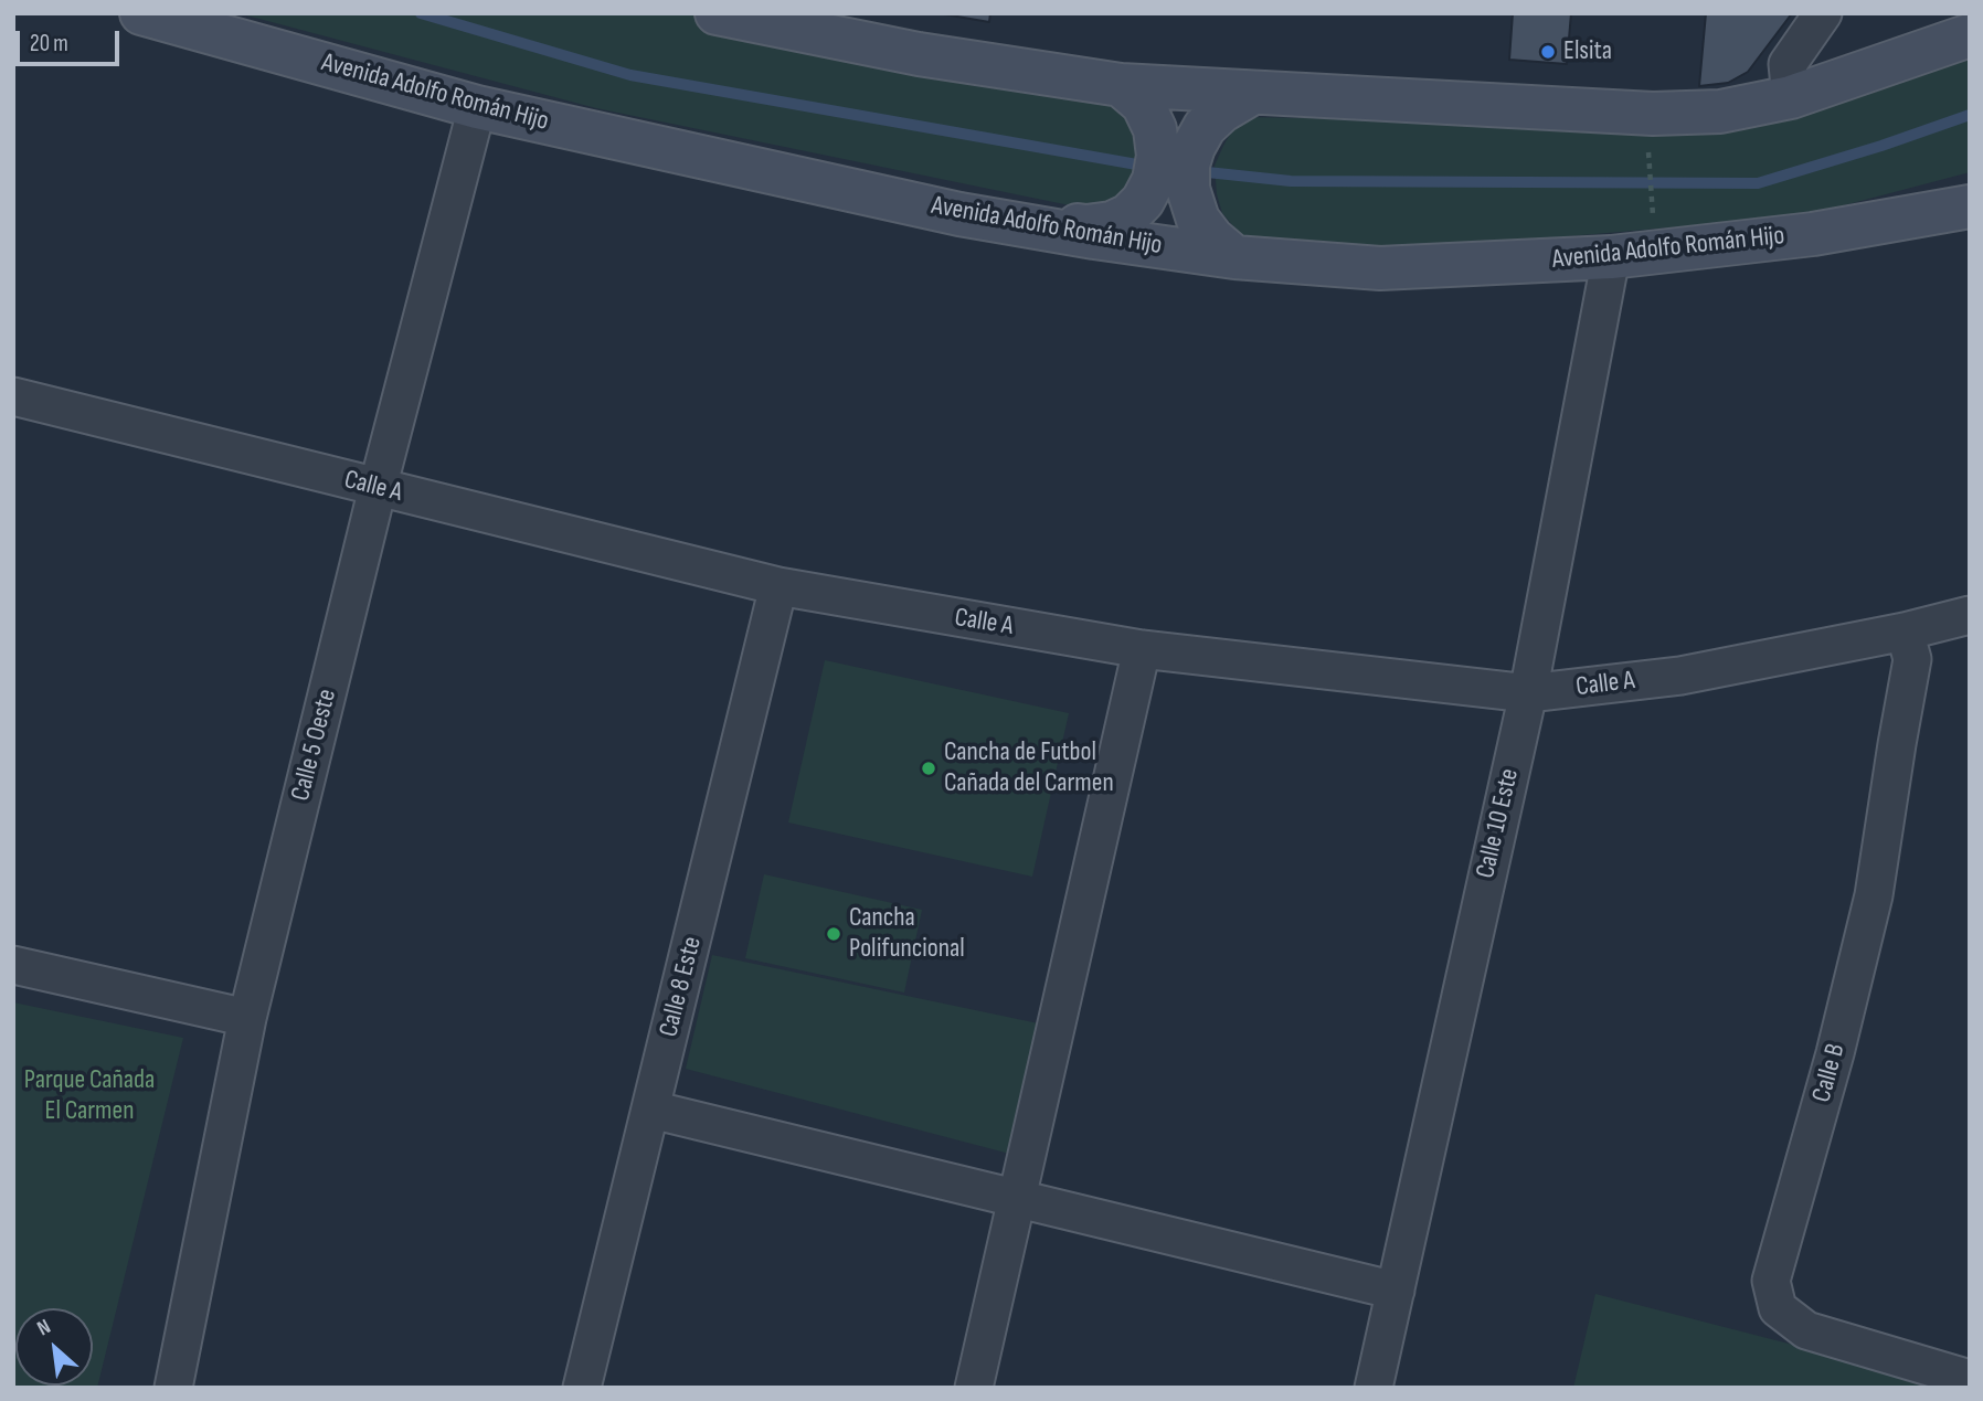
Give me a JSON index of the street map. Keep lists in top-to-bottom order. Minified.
{"streets":{"main road":["Avenida Adolfo Román Hijo"],"street":["Calle A","Calle 5 Oeste","Calle 10 Este","Calle 8 Este","Calle B"]},"crossings":[["Avenida Adolfo Román Hijo","Calle 5 Oeste"],["Avenida Adolfo Román Hijo","Calle 10 Este"],["Calle A","Calle 5 Oeste"],["Calle A","Calle 10 Este"],["Calle A","Calle 8 Este"],["Calle A","Calle B"]],"parks":["Parque Cañada El Carmen"],"places":["Elsita","Cancha de Futbol Cañada del Carmen","Cancha Polifuncional"],"scale_bar":"20 m","north":"top left"}
